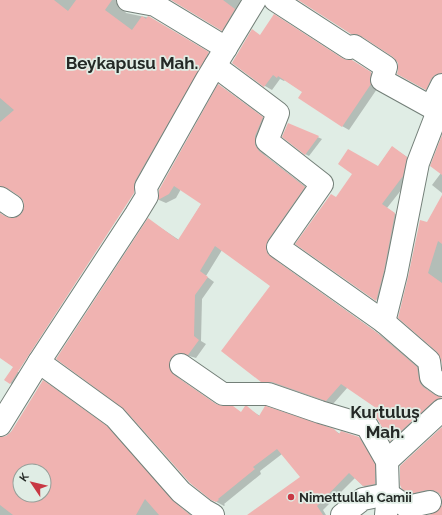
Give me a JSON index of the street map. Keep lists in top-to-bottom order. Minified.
{"districts":["Beykapusu Mah.","Kurtuluş Mah."],"places":["Nimettullah Camii"],"north":"top left"}
